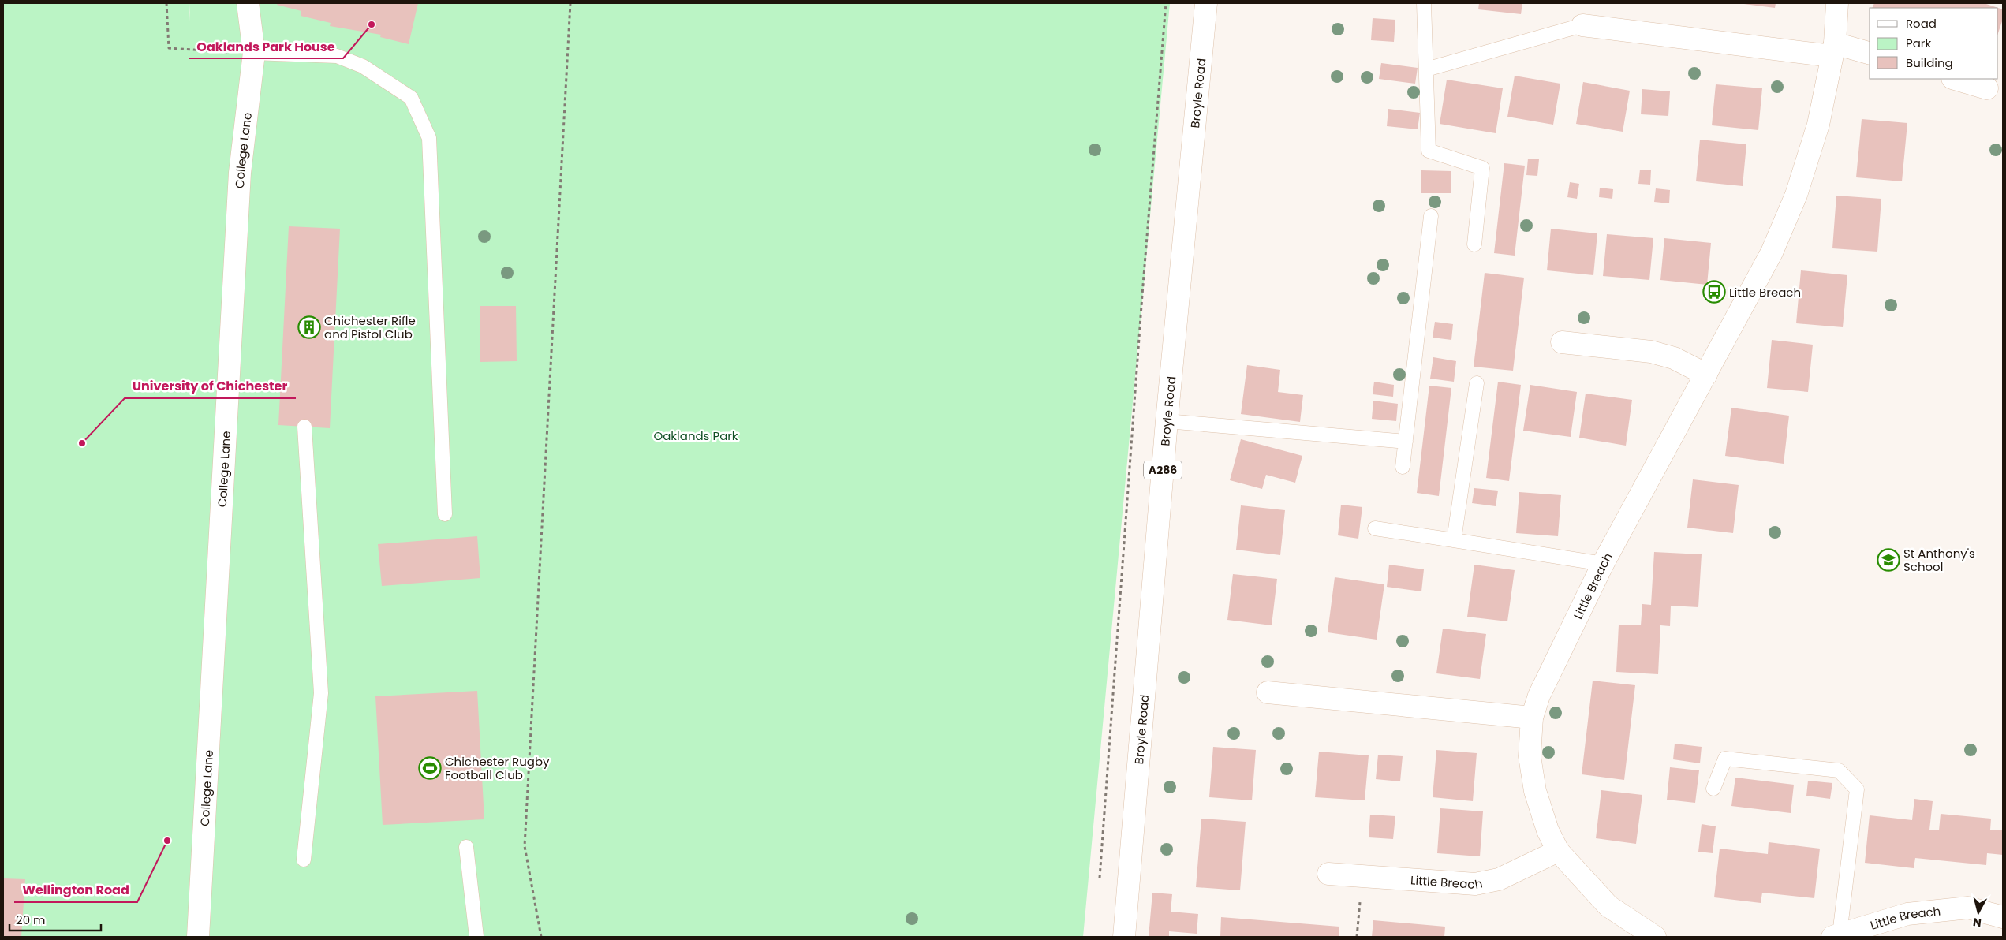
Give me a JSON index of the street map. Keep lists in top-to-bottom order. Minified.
{"streets":{"street":["Broyle Road","College Lane","A286","Little Breach"]},"parks":["Oaklands Park"],"places":{"other":["Oaklands Park House","University of Chichester","Wellington Road"],"bus stop":["Little Breach"],"building":["Chichester Rifle and Pistol Club"],"school or university":["St Anthony's School"],"sports":["Chichester Rugby Football Club"]},"legend":["Road","Park","Building"],"scale_bar":"20 m","north":"bottom"}
